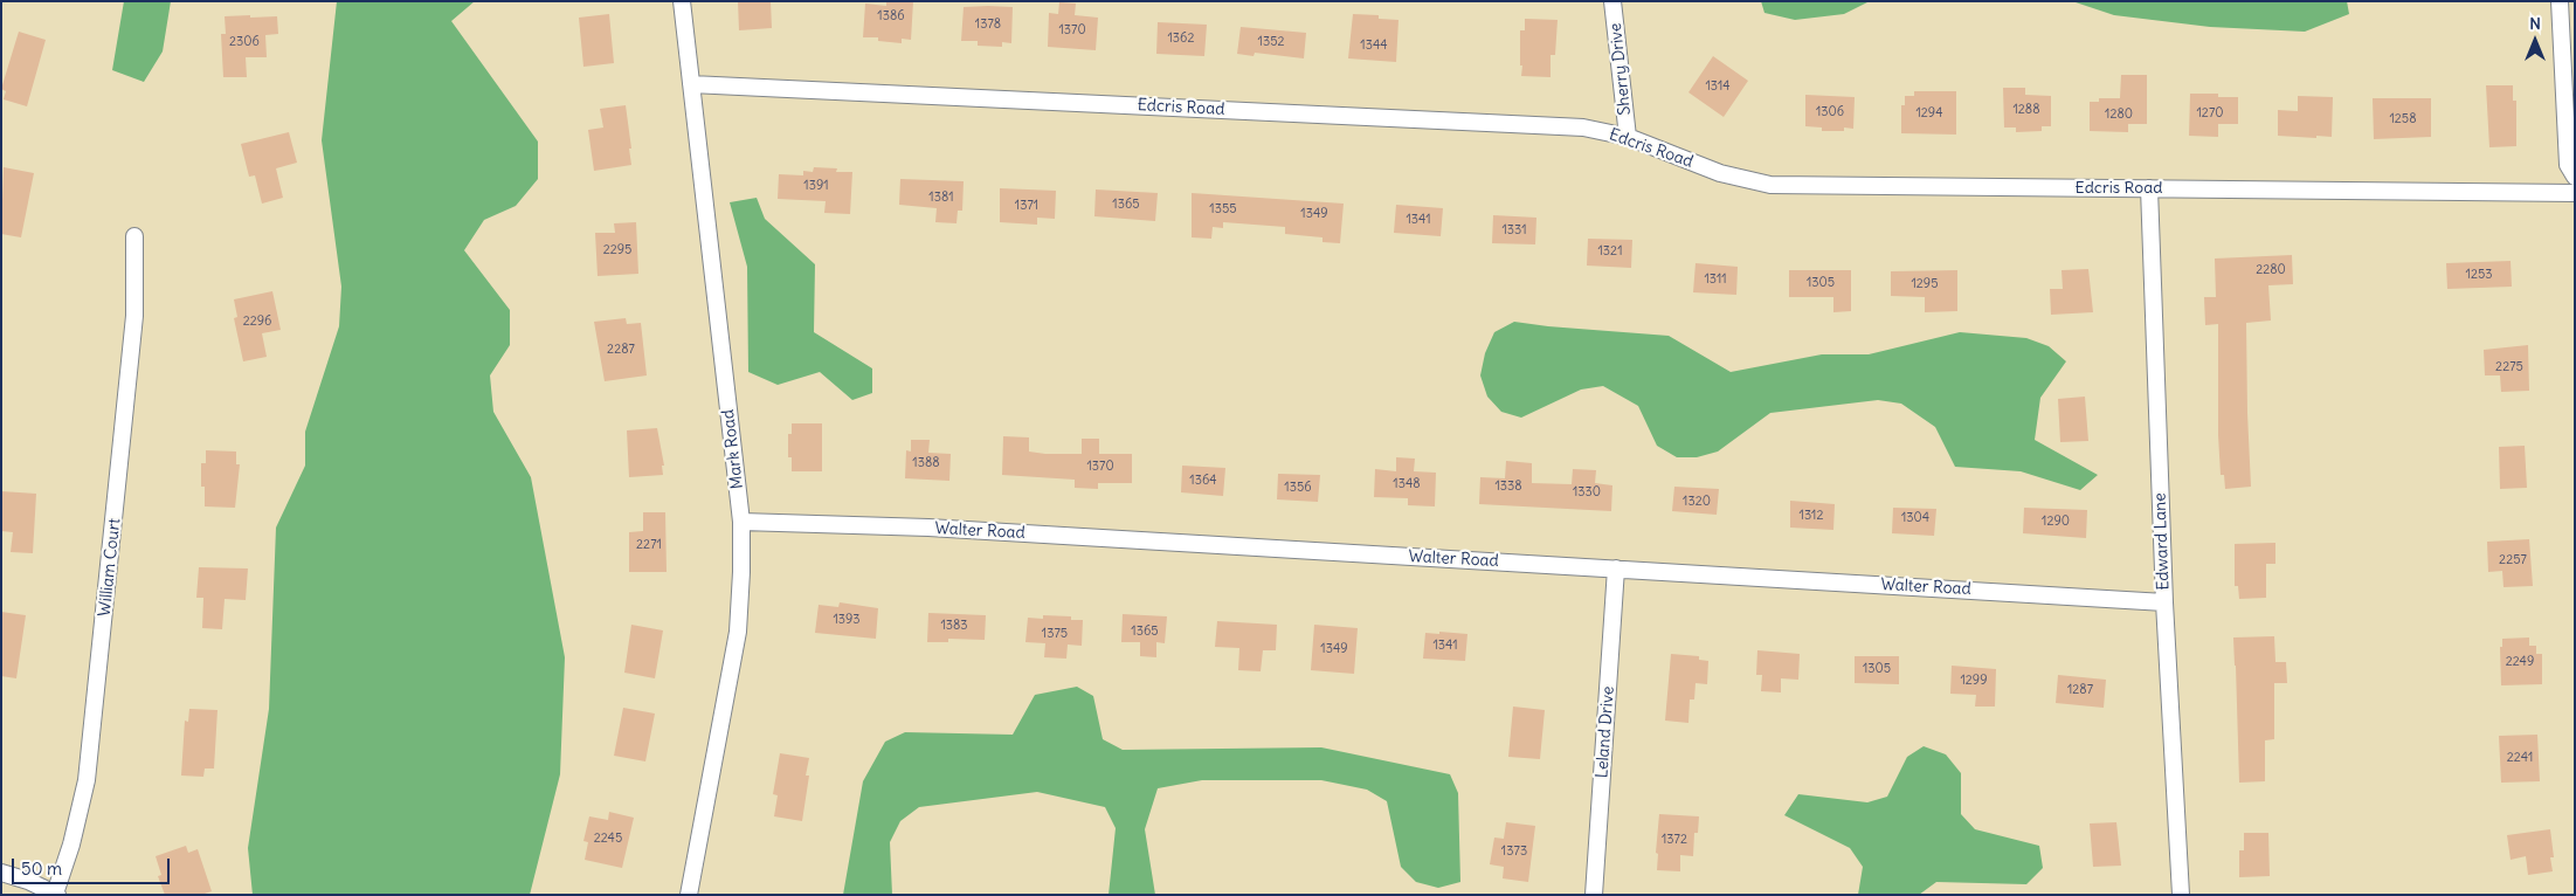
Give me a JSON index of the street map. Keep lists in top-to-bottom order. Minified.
{"streets":{"street":["Sherry Drive","Edcris Road","Mark Road","Walter Road","Edward Lane","William Court","Leland Drive"]},"crossings":[["Sherry Drive","Edcris Road"],["Edcris Road","Mark Road"],["Edcris Road","Edward Lane"],["Mark Road","Walter Road"],["Walter Road","Edward Lane"],["Walter Road","Leland Drive"]],"house_numbers":["1386","1378","1370","1362","2306","1352","1344","1314","1288","1306","1294","1270","1280","1258","1391","1381","1365","1371","1355","1349","1341","1331","2295","1321","2280","1253","1311","1305","1295","2296","2287","2275","1388","1370","1364","1348","1338","1356","1330","1320","1312","1304","1290","2271","2257","1393","1383","1365","1375","1341","1349","2249","1305","1299","1287","2241","2245","1372","1373"],"scale_bar":"50 m","north":"top"}
